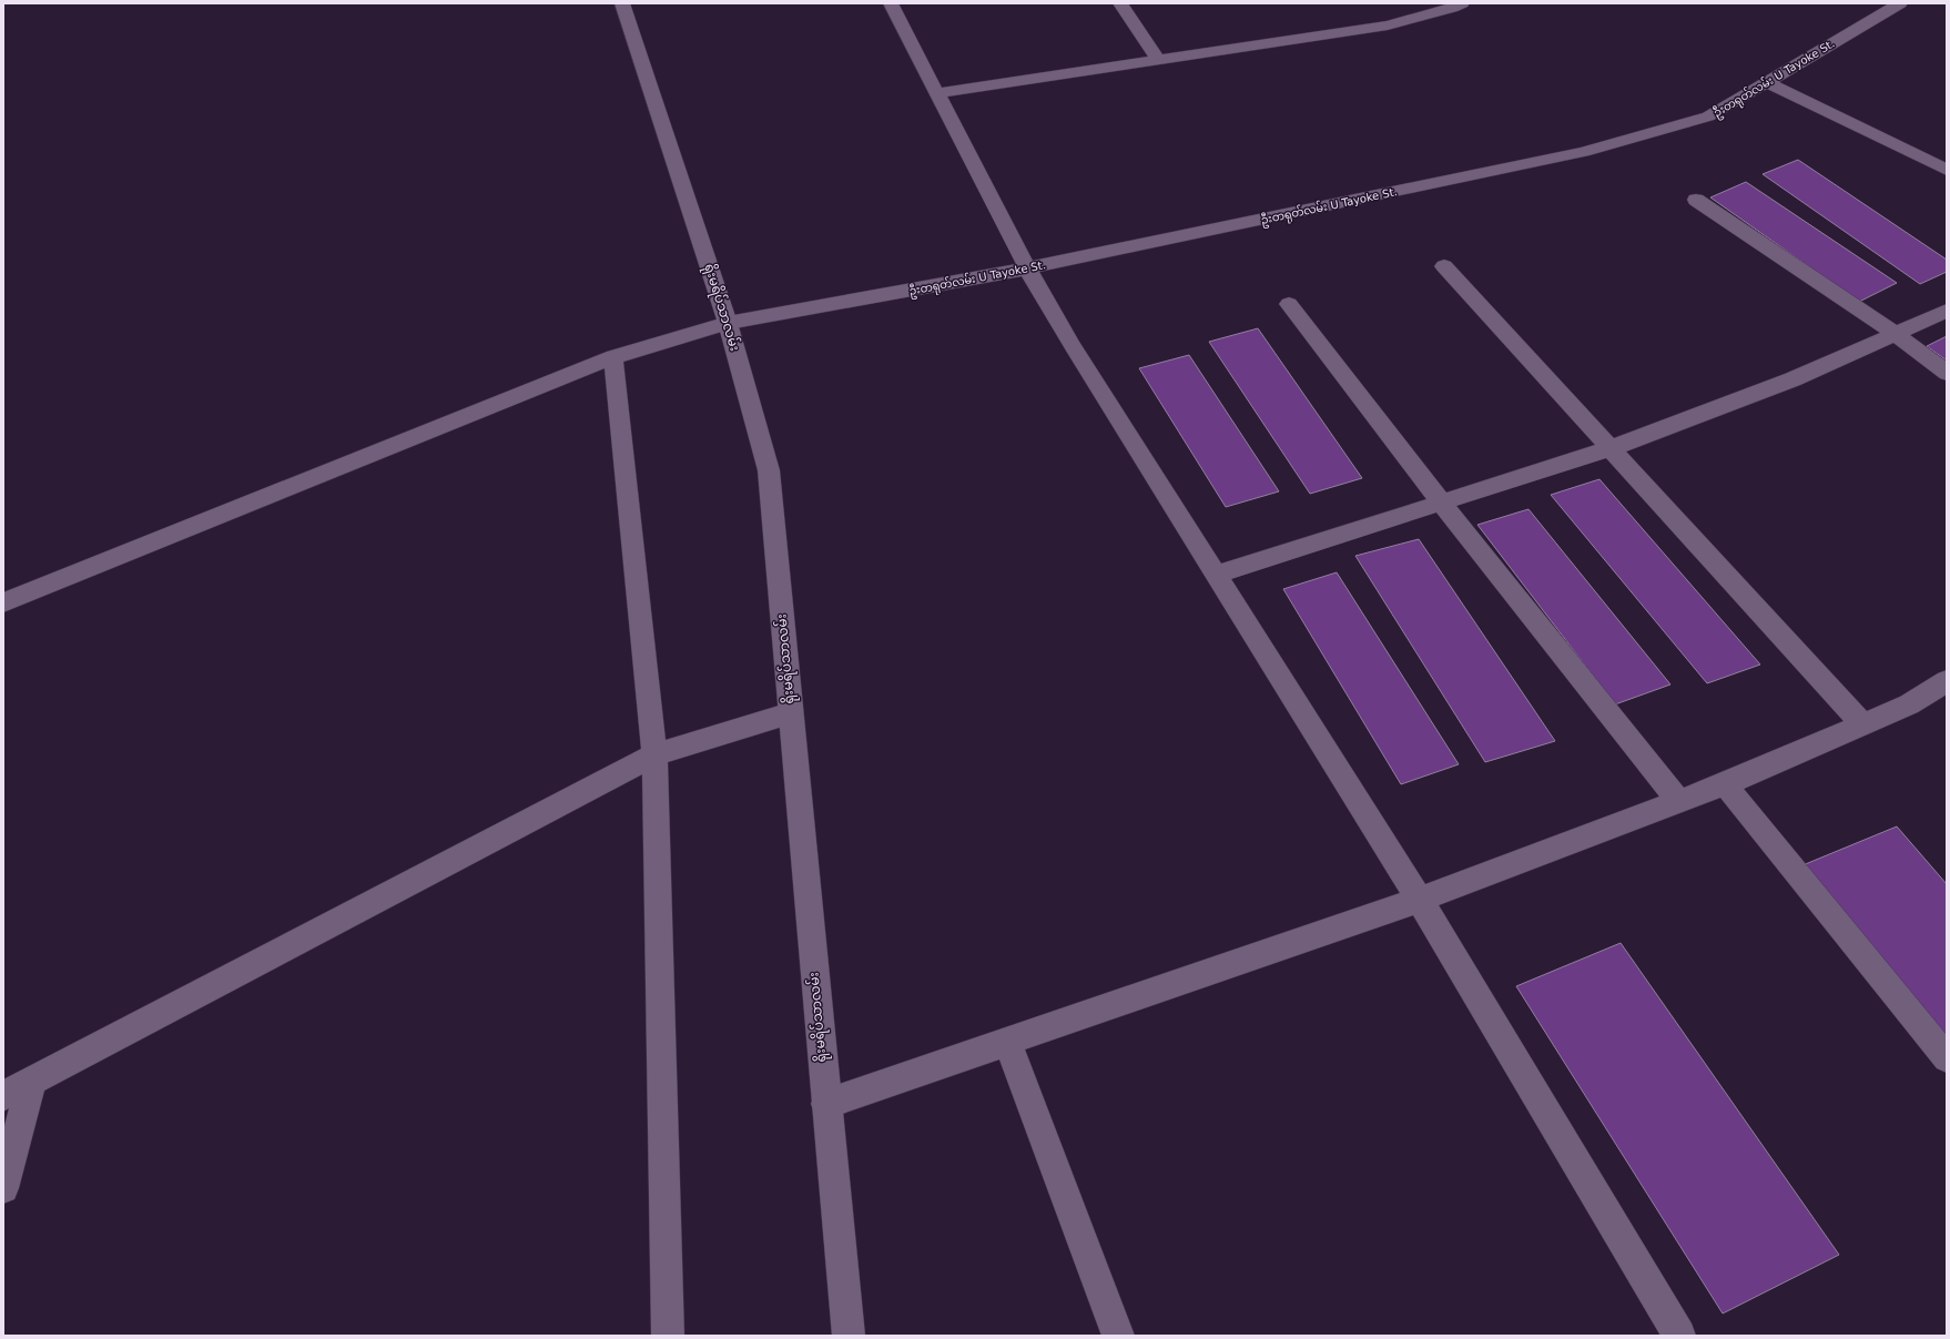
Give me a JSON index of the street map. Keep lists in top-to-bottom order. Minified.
{"streets":{"street":["ဦးတရုတ်လမ်း U Tayoke St.","ရိုးမရိပ်သာလမ်း"]},"crossings":[["ဦးတရုတ်လမ်း U Tayoke St.","ရိုးမရိပ်သာလမ်း"]]}
